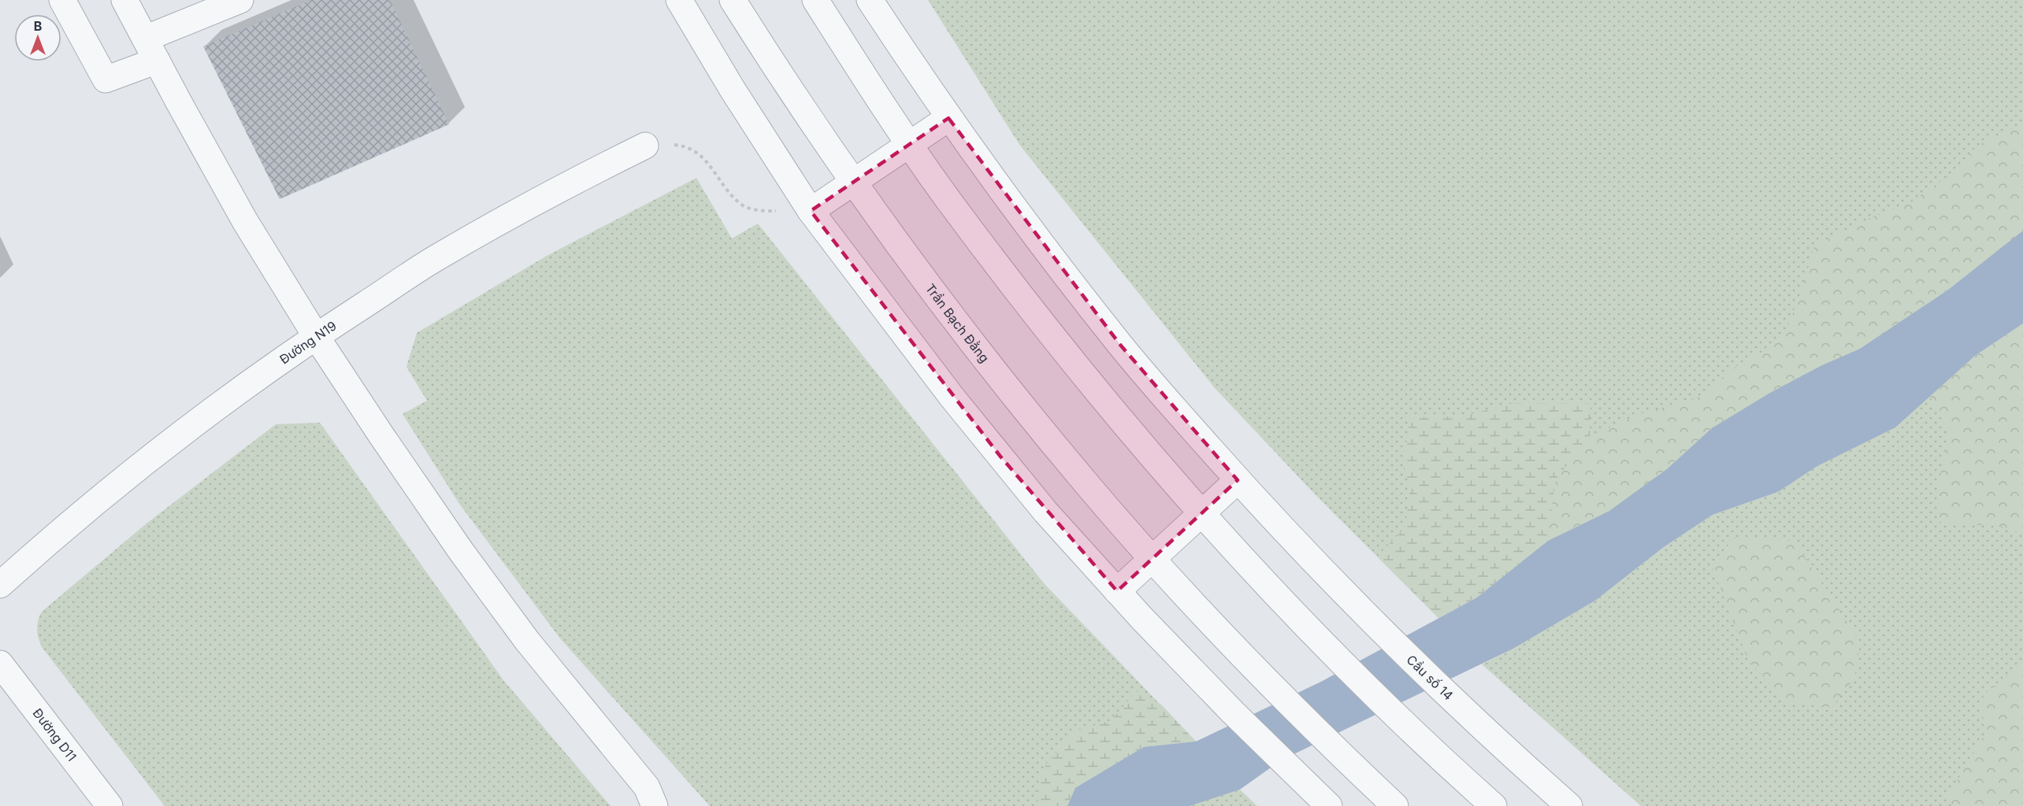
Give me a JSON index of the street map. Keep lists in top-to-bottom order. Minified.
{"streets":{"street":["Trần Bạch Đằng","Đường N19","Cầu số 14","Đường D11"]},"north":"top"}
